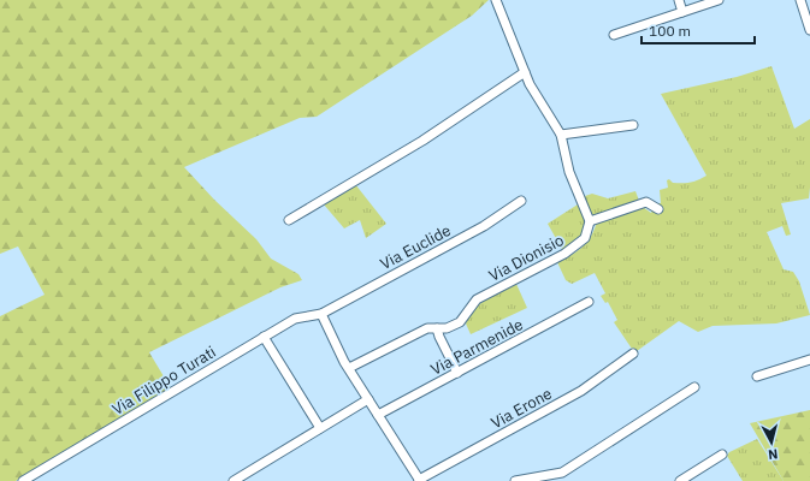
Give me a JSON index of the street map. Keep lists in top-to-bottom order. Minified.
{"streets":{"street":["Via Euclide","Via Dionisio","Via Parmenide","Via Filippo Turati","Via Erone"]},"crossings":[["Via Euclide","Via Filippo Turati"]],"scale_bar":"100 m","north":"bottom"}
